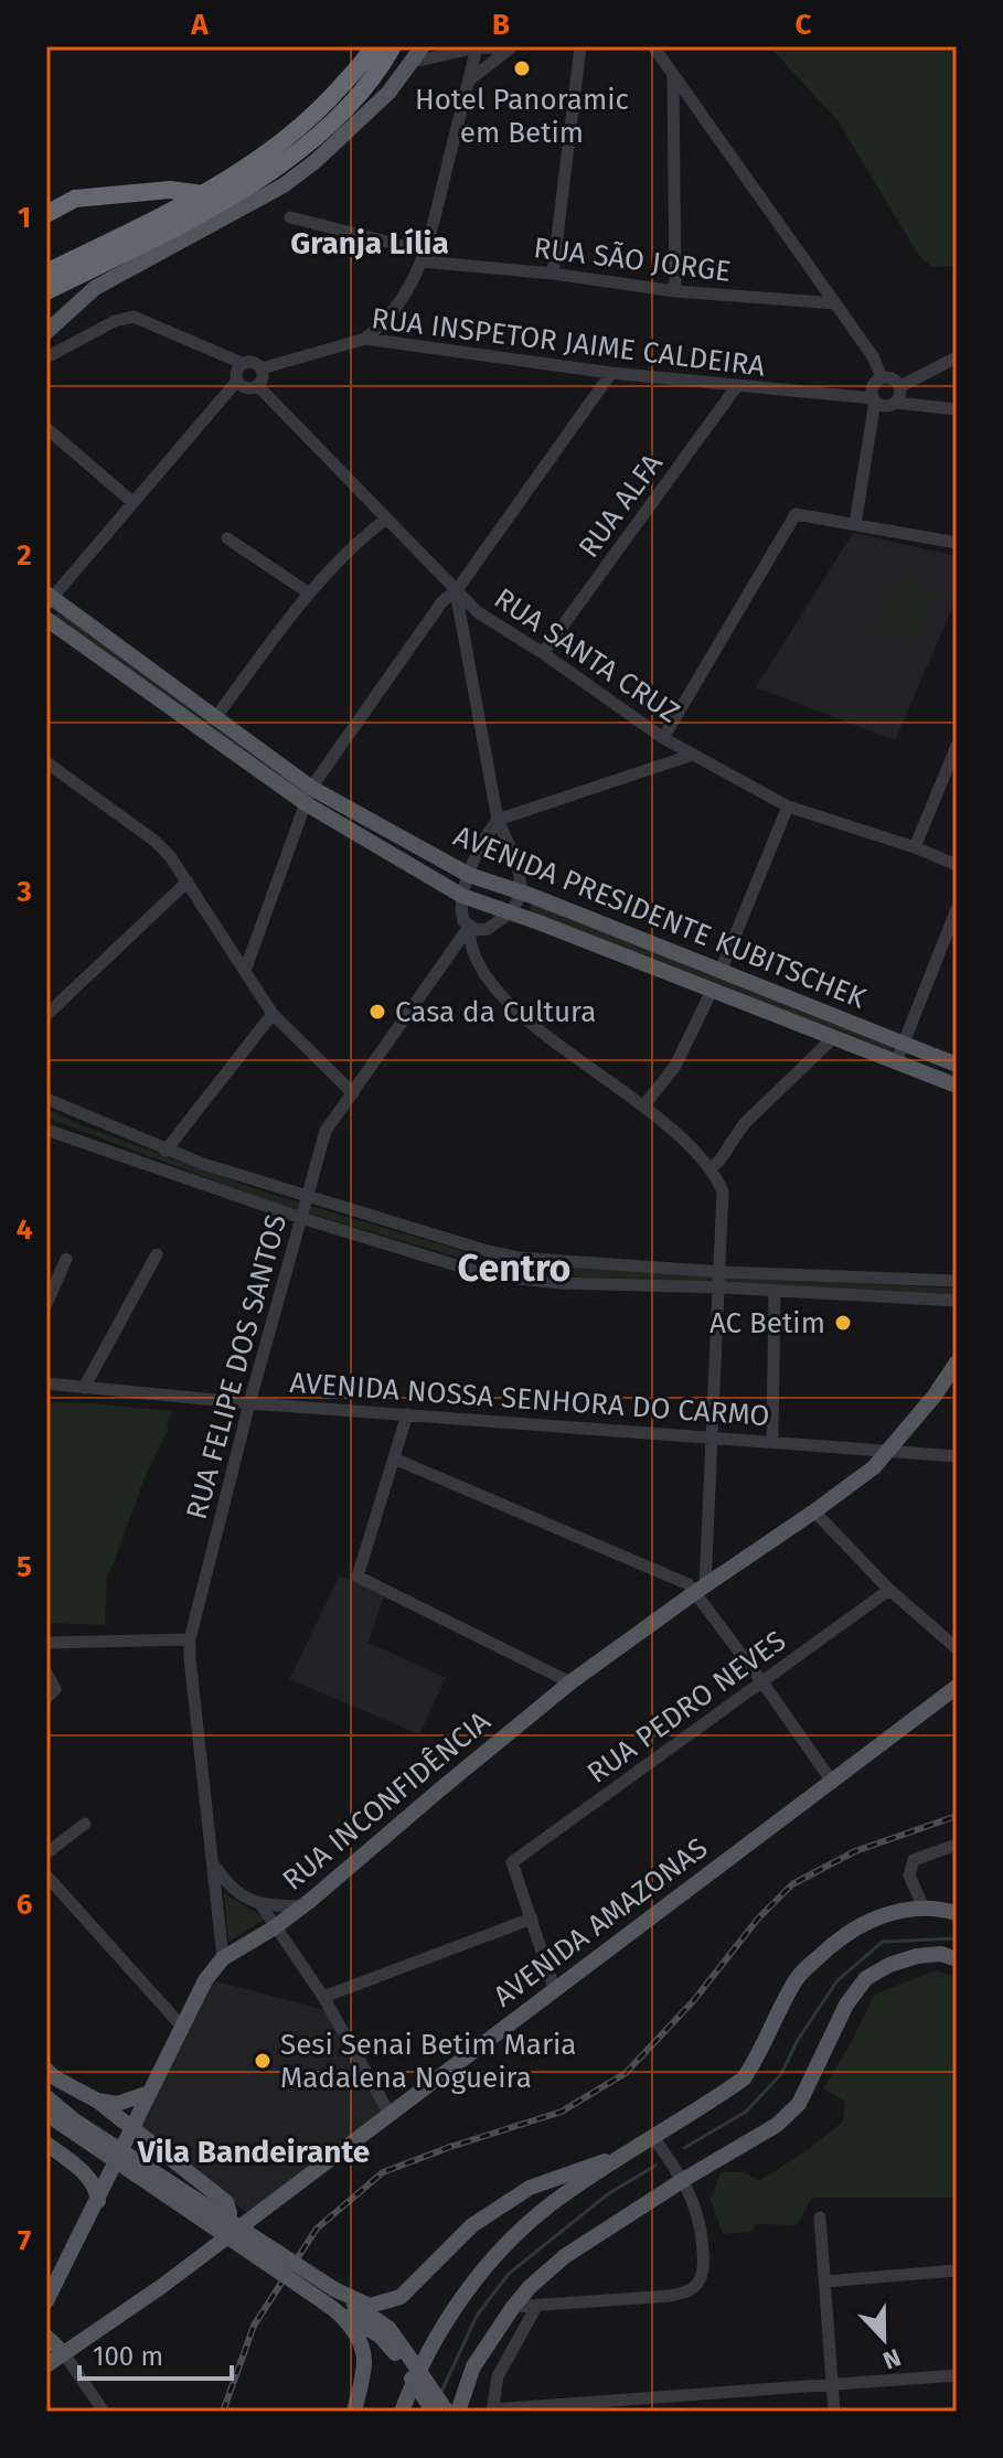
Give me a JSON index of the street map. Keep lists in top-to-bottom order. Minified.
{"streets":{"main road":["AVENIDA PRESIDENTE KUBITSCHEK","RUA INCONFIDÊNCIA","AVENIDA AMAZONAS"],"street":["RUA SÃO JORGE","RUA INSPETOR JAIME CALDEIRA","RUA ALFA","RUA SANTA CRUZ","RUA FELIPE DOS SANTOS","AVENIDA NOSSA SENHORA DO CARMO","RUA PEDRO NEVES"]},"crossings":[["RUA INSPETOR JAIME CALDEIRA","RUA ALFA"],["RUA INSPETOR JAIME CALDEIRA","RUA SANTA CRUZ"],["RUA ALFA","RUA SANTA CRUZ"],["RUA FELIPE DOS SANTOS","AVENIDA NOSSA SENHORA DO CARMO"],["RUA FELIPE DOS SANTOS","RUA INCONFIDÊNCIA"],["AVENIDA NOSSA SENHORA DO CARMO","RUA INCONFIDÊNCIA"]],"districts":["Granja Lília","Centro","Vila Bandeirante"],"places":["Hotel Panoramic em Betim","Casa da Cultura","AC Betim","Sesi Senai Betim Maria Madalena Nogueira"],"scale_bar":"100 m","north":"bottom","grid":{"columns":["A","B","C"],"rows":["1","2","3","4","5","6","7"]}}
